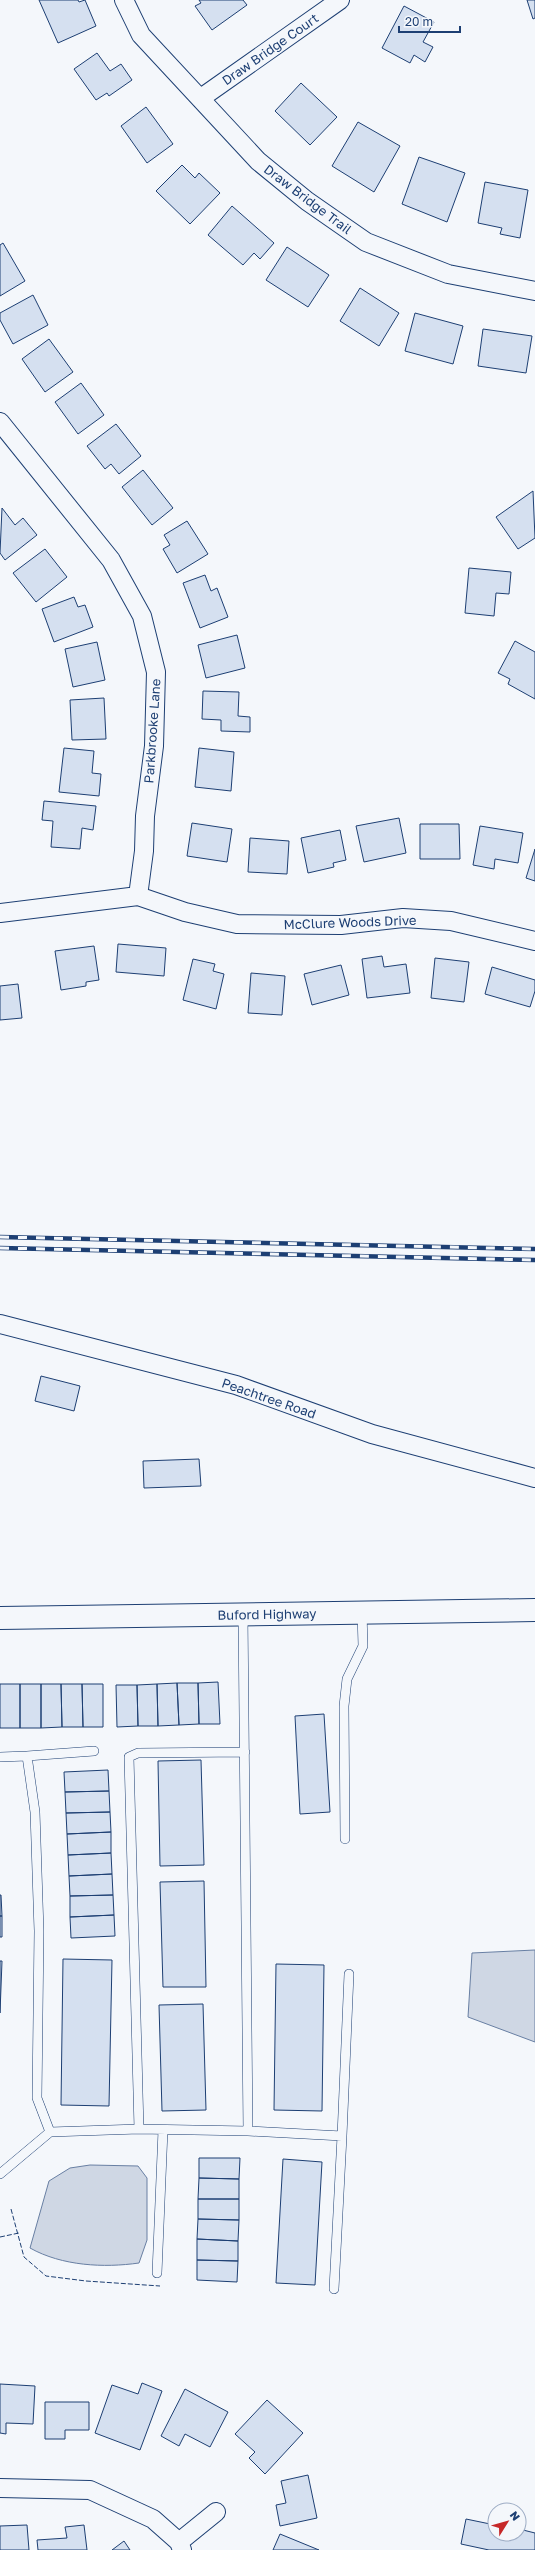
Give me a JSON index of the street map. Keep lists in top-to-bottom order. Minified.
{"streets":{"main road":["Buford Highway"],"street":["Draw Bridge Court","Draw Bridge Trail","Parkbrooke Lane","McClure Woods Drive","Peachtree Road"]},"crossings":[["Draw Bridge Court","Draw Bridge Trail"],["Parkbrooke Lane","McClure Woods Drive"]],"scale_bar":"20 m","north":"top right"}
